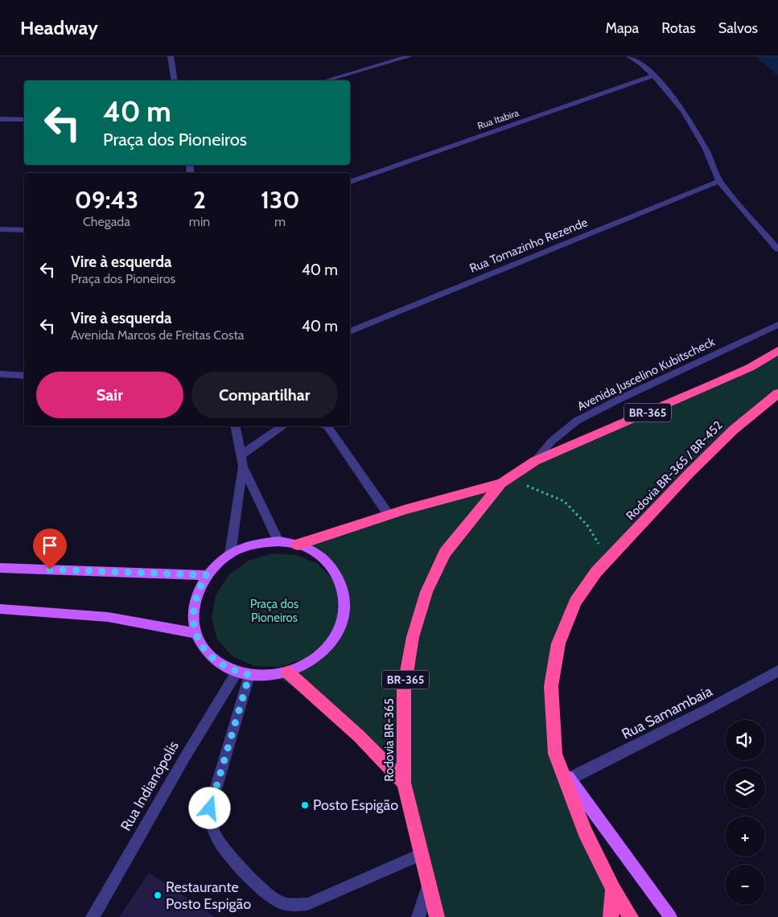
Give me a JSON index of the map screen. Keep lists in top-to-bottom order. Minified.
{"streets":{"highway":["BR-365","Rodovia BR-365 / BR-452","Rodovia BR-365"],"street":["Rua Itabira","Rua Tomazinho Rezende","Avenida Juscelino Kubitscheck","Rua Samambaia","Rua Indianópolis"]},"crossings":[["Avenida Juscelino Kubitscheck","BR-365"],["Avenida Juscelino Kubitscheck","Rodovia BR-365"],["BR-365","Rodovia BR-365"]],"parks":["Praça dos Pioneiros"],"places":["Posto Espigão","Restaurante Posto Espigão"],"page":{"header":"Headway","nav":["Mapa","Rotas","Salvos"],"turn":["40 m","Praça dos Pioneiros"],"eta":["09:43","Chegada","2","min","130","m"],"list":[{"name":"Vire à esquerda","note":"Praça dos Pioneiros","value":"40 m"},{"name":"Vire à esquerda","note":"Avenida Marcos de Freitas Costa","value":"40 m"}],"buttons":["Sair","Compartilhar"],"map_buttons":["+","−"]}}
